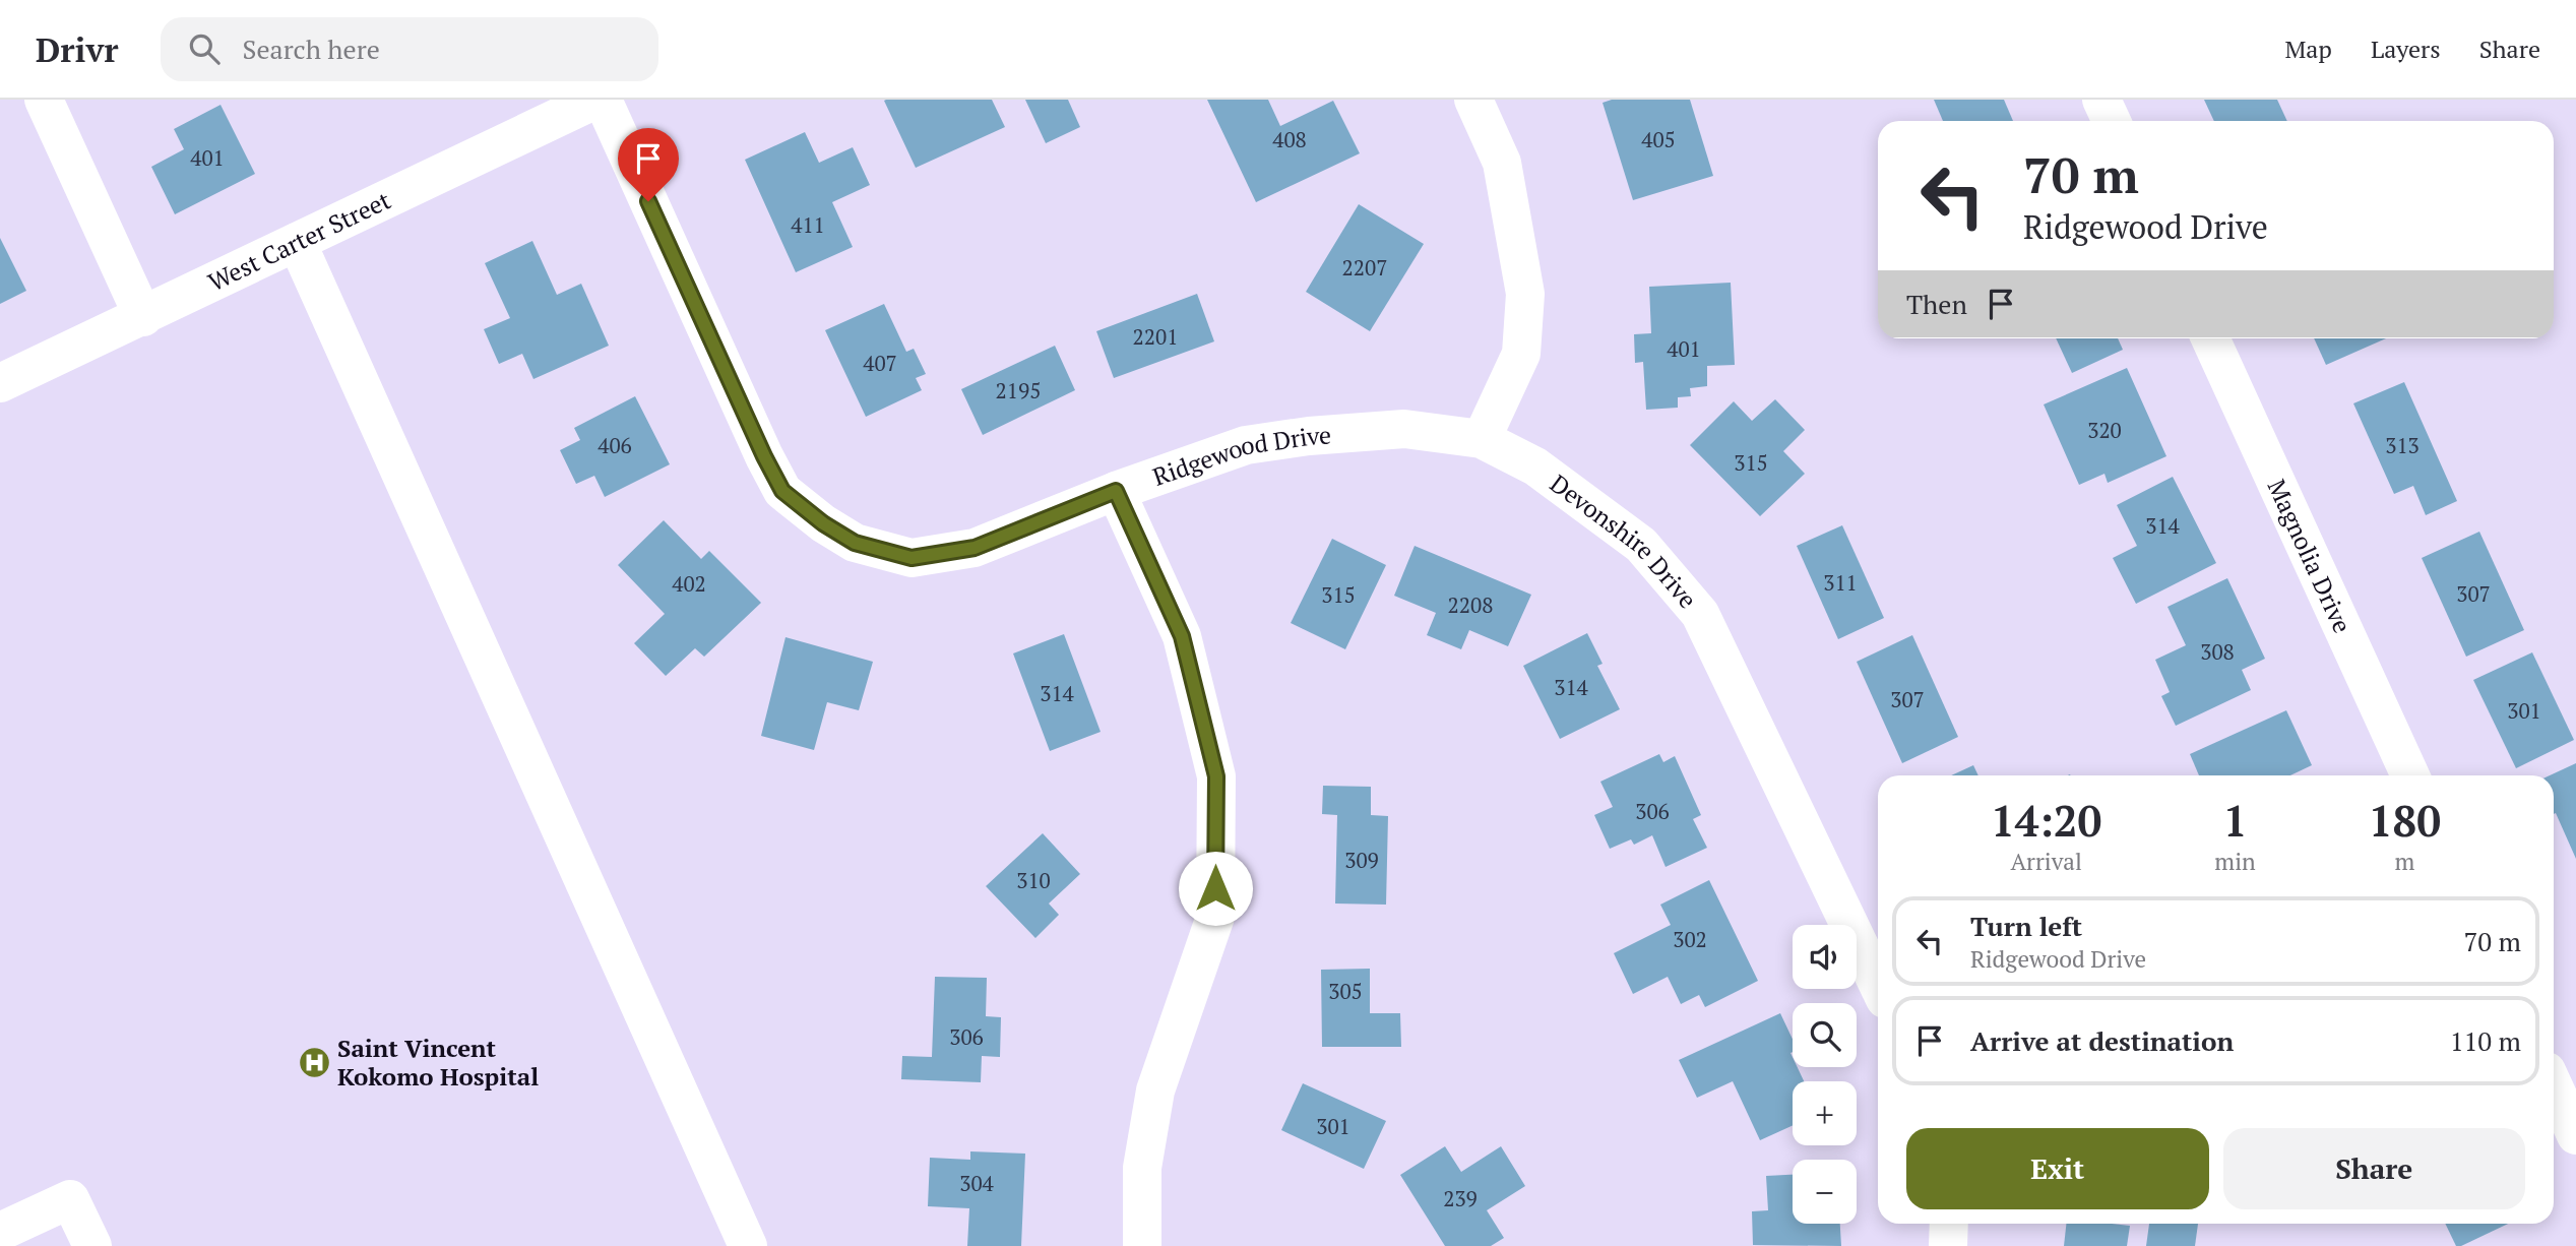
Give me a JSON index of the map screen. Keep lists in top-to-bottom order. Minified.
{"streets":{"street":["West Carter Street","Ridgewood Drive","Devonshire Drive","Magnolia Drive"]},"crossings":[["Ridgewood Drive","Devonshire Drive"]],"places":{"hospital":["Saint Vincent Kokomo Hospital"]},"house_numbers":["408","405","401","411","2207","2201","401","407","2195","320","406","313","315","314","311","402","307","315","2208","308","314","314","307","301","306","309","310","302","305","306","301","304","239"],"page":{"header":"Drivr","search":"Search here","nav":["Map","Layers","Share"],"turn":["70 m","Ridgewood Drive"],"then":"Then","eta":["14:20","Arrival","1","min","180","m"],"list":[{"name":"Turn left","note":"Ridgewood Drive","value":"70 m"},{"name":"Arrive at destination","value":"110 m"}],"map_buttons":["+","−"],"buttons":["Exit","Share"]}}
